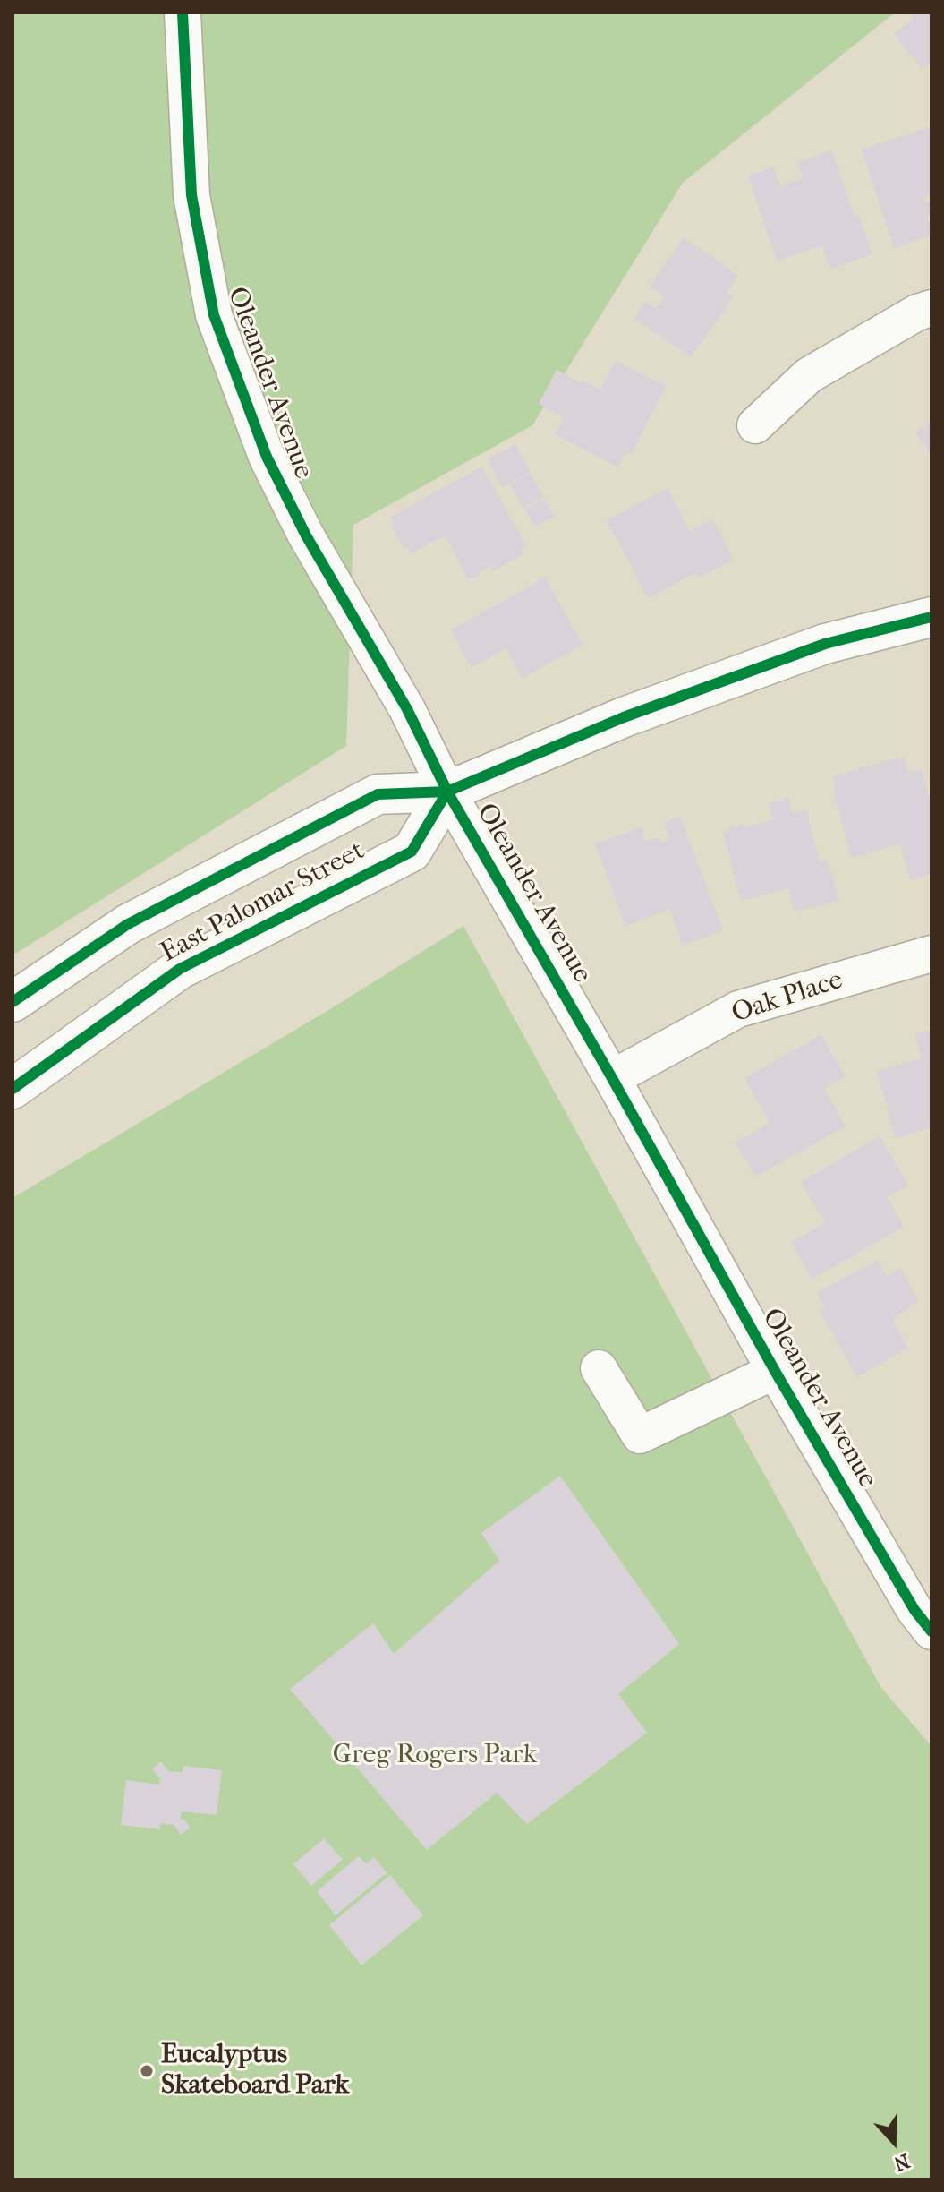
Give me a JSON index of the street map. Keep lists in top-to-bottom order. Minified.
{"streets":{"main road":["East Palomar Street"],"street":["Oleander Avenue","Oak Place"]},"crossings":[["Oleander Avenue","East Palomar Street"],["Oleander Avenue","Oak Place"]],"parks":["Greg Rogers Park"],"places":["Eucalyptus Skateboard Park"],"north":"bottom"}
